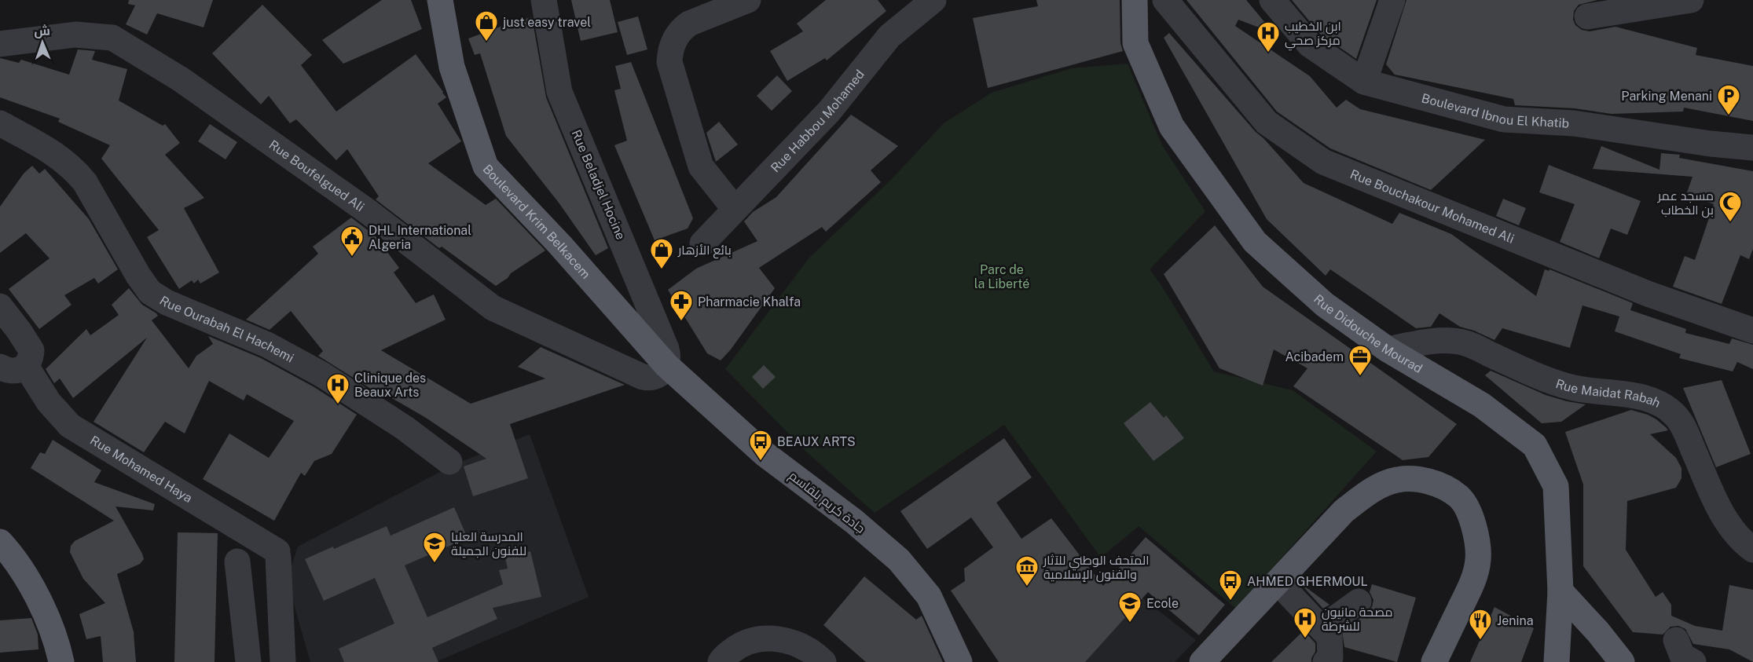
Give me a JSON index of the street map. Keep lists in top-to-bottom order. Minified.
{"streets":{"main road":["Boulevard Krim Belkacem","Rue Didouche Mourad","جادة كريم بلقاسم"],"street":["Boulevard Ibnou El Khatib","Rue Habbou Mohamed","Rue Boufelgued Ali","Rue Beladjel Hocine","Rue Bouchakour Mohamed Ali","Rue Ourabah El Hachemi","Rue Maidat Rabah","Rue Mohamed Haya"]},"crossings":[["Rue Boufelgued Ali","Rue Beladjel Hocine"],["Rue Boufelgued Ali","Boulevard Krim Belkacem"],["Rue Boufelgued Ali","جادة كريم بلقاسم"],["Rue Beladjel Hocine","Boulevard Krim Belkacem"],["Rue Beladjel Hocine","جادة كريم بلقاسم"],["Boulevard Krim Belkacem","جادة كريم بلقاسم"],["Rue Didouche Mourad","Rue Maidat Rabah"]],"parks":["Parc de la Liberté"],"places":{"shop":["just easy travel","بائع الأزهار"],"hospital":["ابن الخطيب مركز صحي","Clinique des Beaux Arts","مصحة مانيون للشرطة"],"parking":["Parking Menani"],"mosque":["مسجد عمر بن الخطاب"],"public building":["DHL International Algeria"],"pharmacy":["Pharmacie Khalfa"],"office":["Acibadem"],"bus stop":["BEAUX ARTS","AHMED GHERMOUL"],"school or university":["المدرسة العليا للفنون الجميلة","Ecole"],"museum":["المتحف الوطني للآثار والفنون الإسلامية"],"restaurant":["Jenina"]},"north":"top"}
